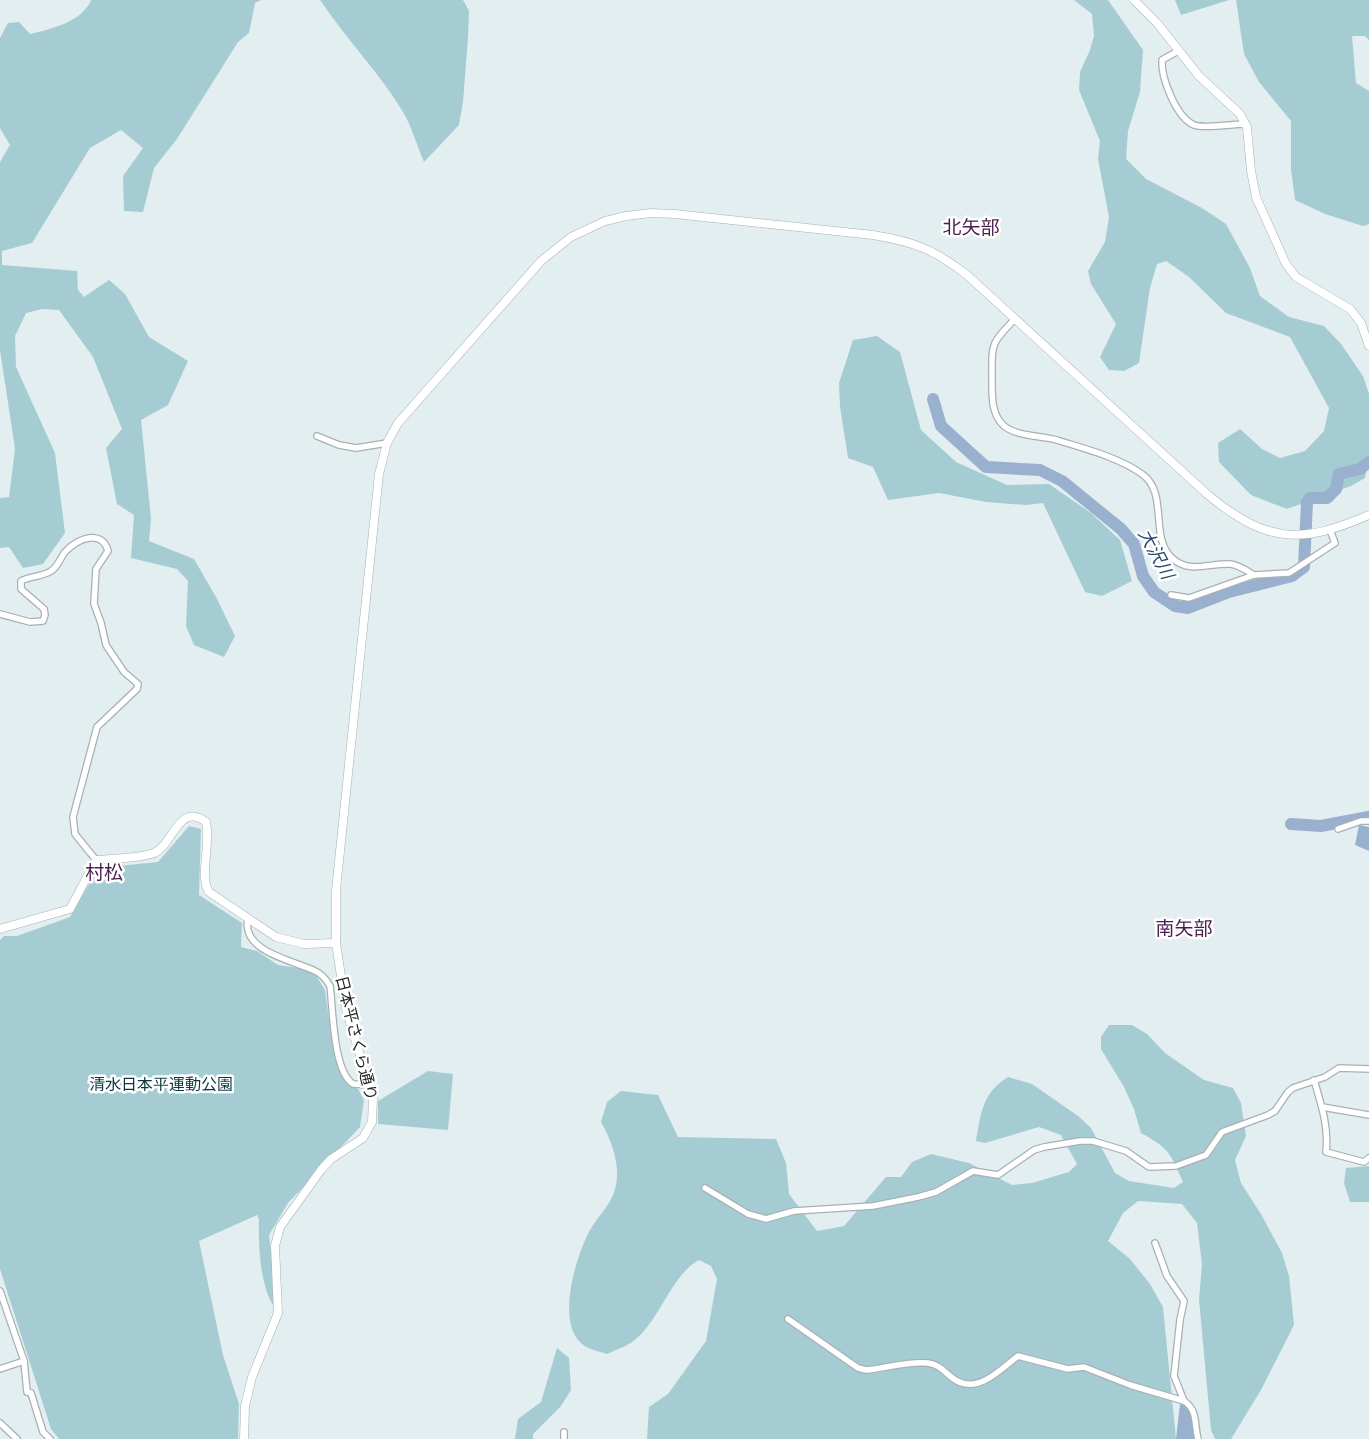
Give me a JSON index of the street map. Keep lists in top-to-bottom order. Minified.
{"streets":{"street":["日本平さくら通り"]},"districts":["北矢部","村松","南矢部"],"water":["大沢川"],"parks":["清水日本平運動公園"]}
